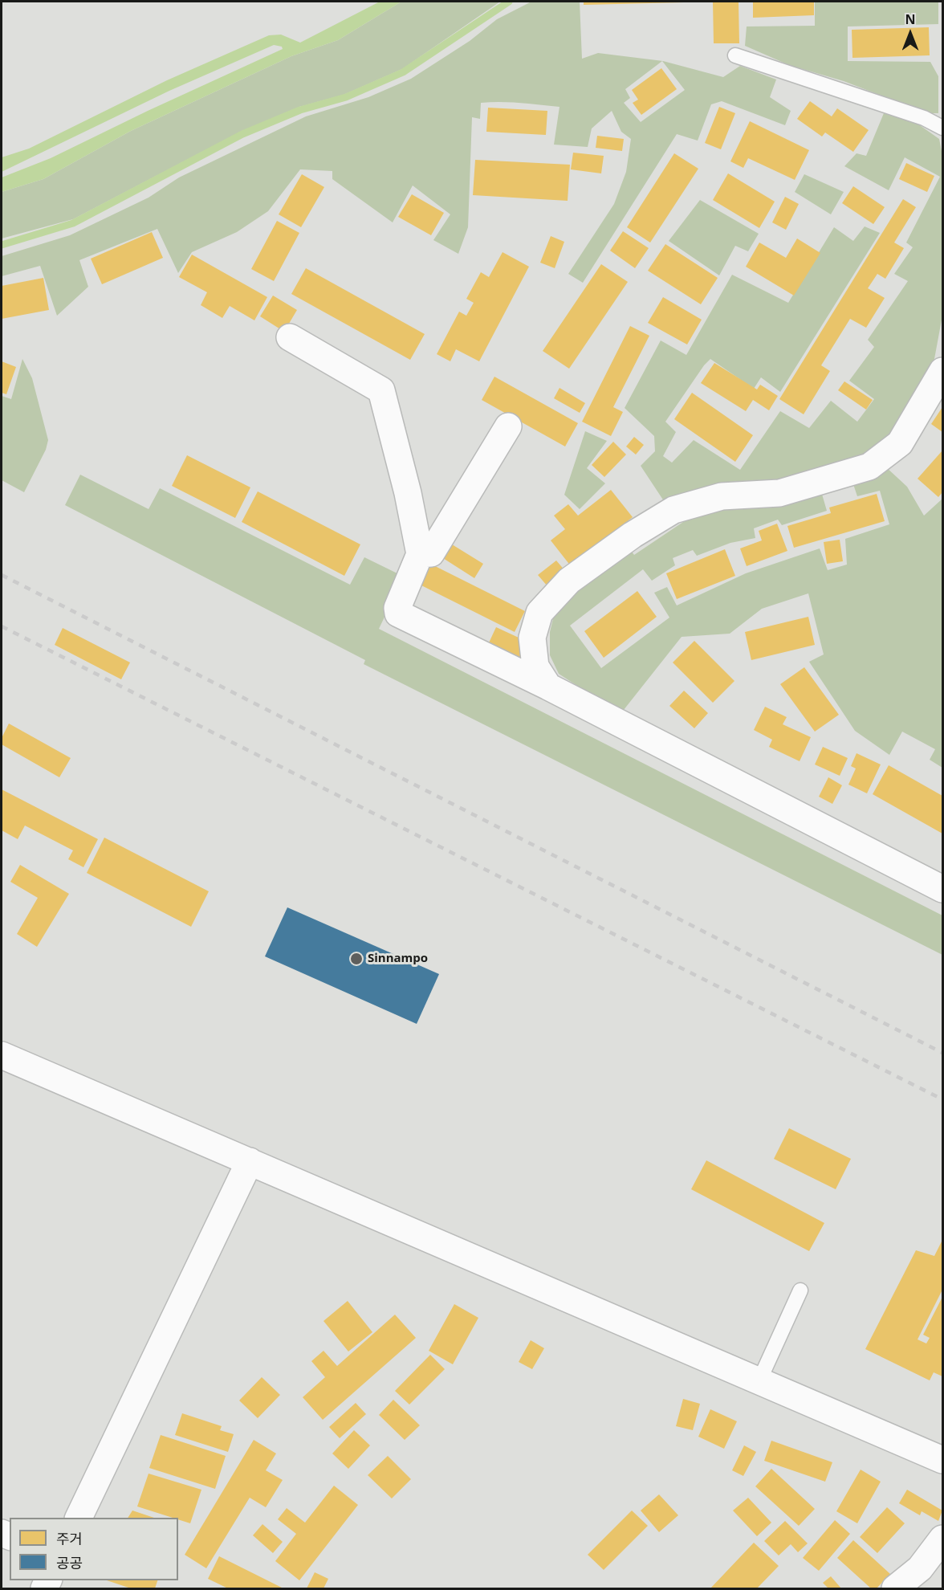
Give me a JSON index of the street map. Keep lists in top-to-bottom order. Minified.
{"places":["Sinnampo"],"legend":["주거","공공"],"north":"top"}
